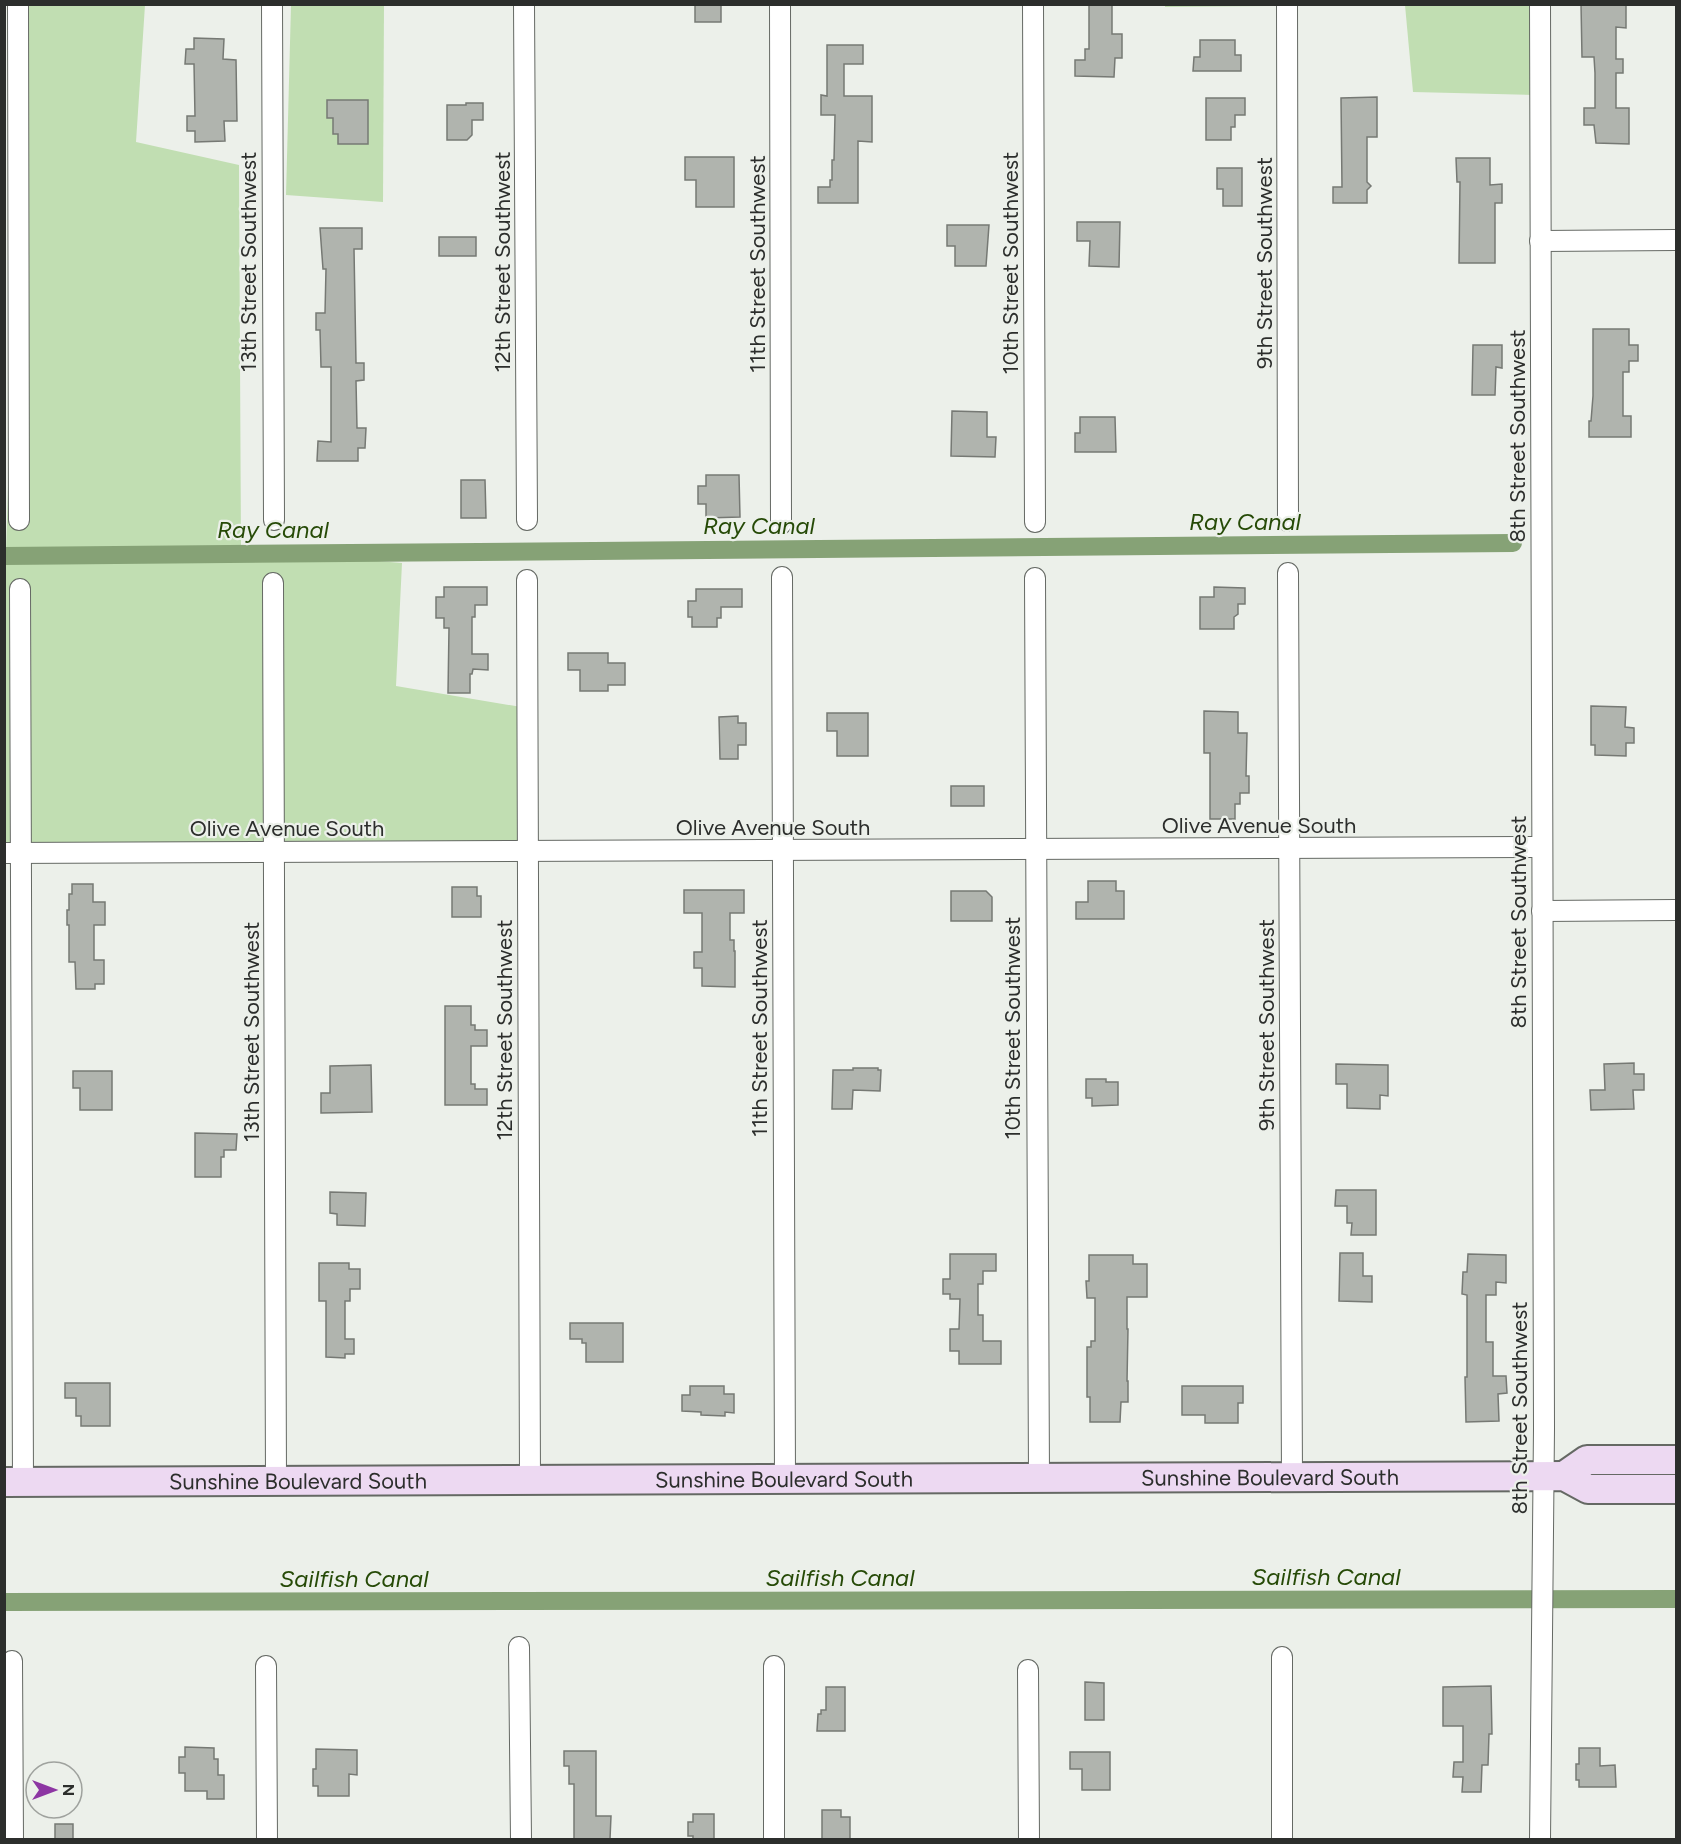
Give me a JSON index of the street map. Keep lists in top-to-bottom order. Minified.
{"streets":{"street":["13th Street Southwest","12th Street Southwest","10th Street Southwest","9th Street Southwest","11th Street Southwest","8th Street Southwest","Olive Avenue South","Sunshine Boulevard South"]},"crossings":[["13th Street Southwest","Olive Avenue South"],["13th Street Southwest","Sunshine Boulevard South"],["12th Street Southwest","Olive Avenue South"],["12th Street Southwest","Sunshine Boulevard South"],["10th Street Southwest","Olive Avenue South"],["10th Street Southwest","Sunshine Boulevard South"],["9th Street Southwest","Olive Avenue South"],["9th Street Southwest","Sunshine Boulevard South"],["11th Street Southwest","Olive Avenue South"],["11th Street Southwest","Sunshine Boulevard South"],["8th Street Southwest","Olive Avenue South"],["8th Street Southwest","Sunshine Boulevard South"]],"water":["Ray Canal","Sailfish Canal"],"north":"right"}
